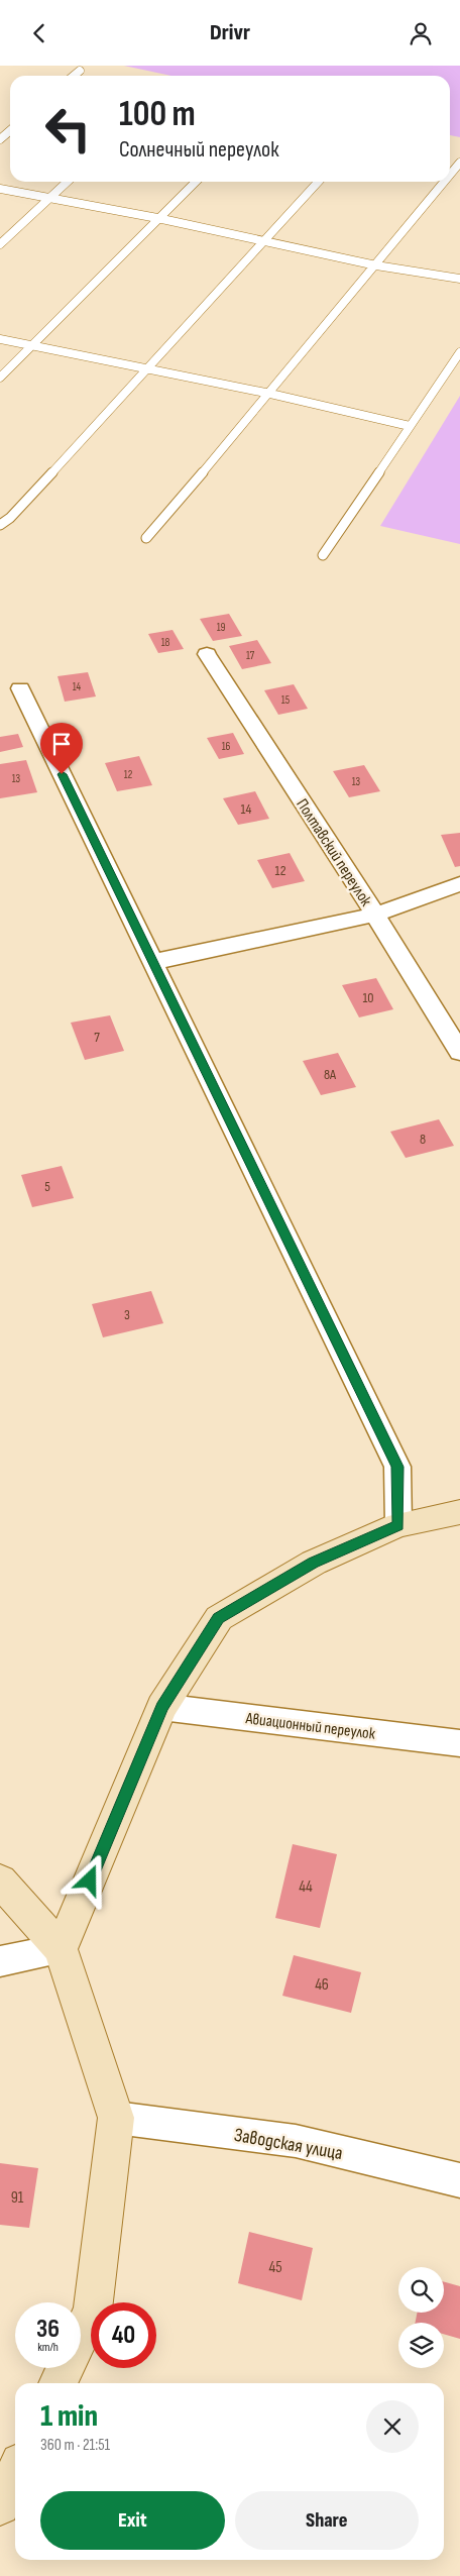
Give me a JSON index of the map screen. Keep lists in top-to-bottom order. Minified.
{"streets":{"street":["Полтавский переулок","Авиационный переулок","Заводская улица"]},"house_numbers":["19","18","17","14","15","16","12","13","13","14","12","10","7","8А","8","5","3","44","46","91","45"],"page":{"header":"Drivr","turn":["100 m","Солнечный переулок"],"speed":"36 km/h","limit":"40","heading":["1 min","360 m · 21:51"],"buttons":["Exit","Share"]}}
